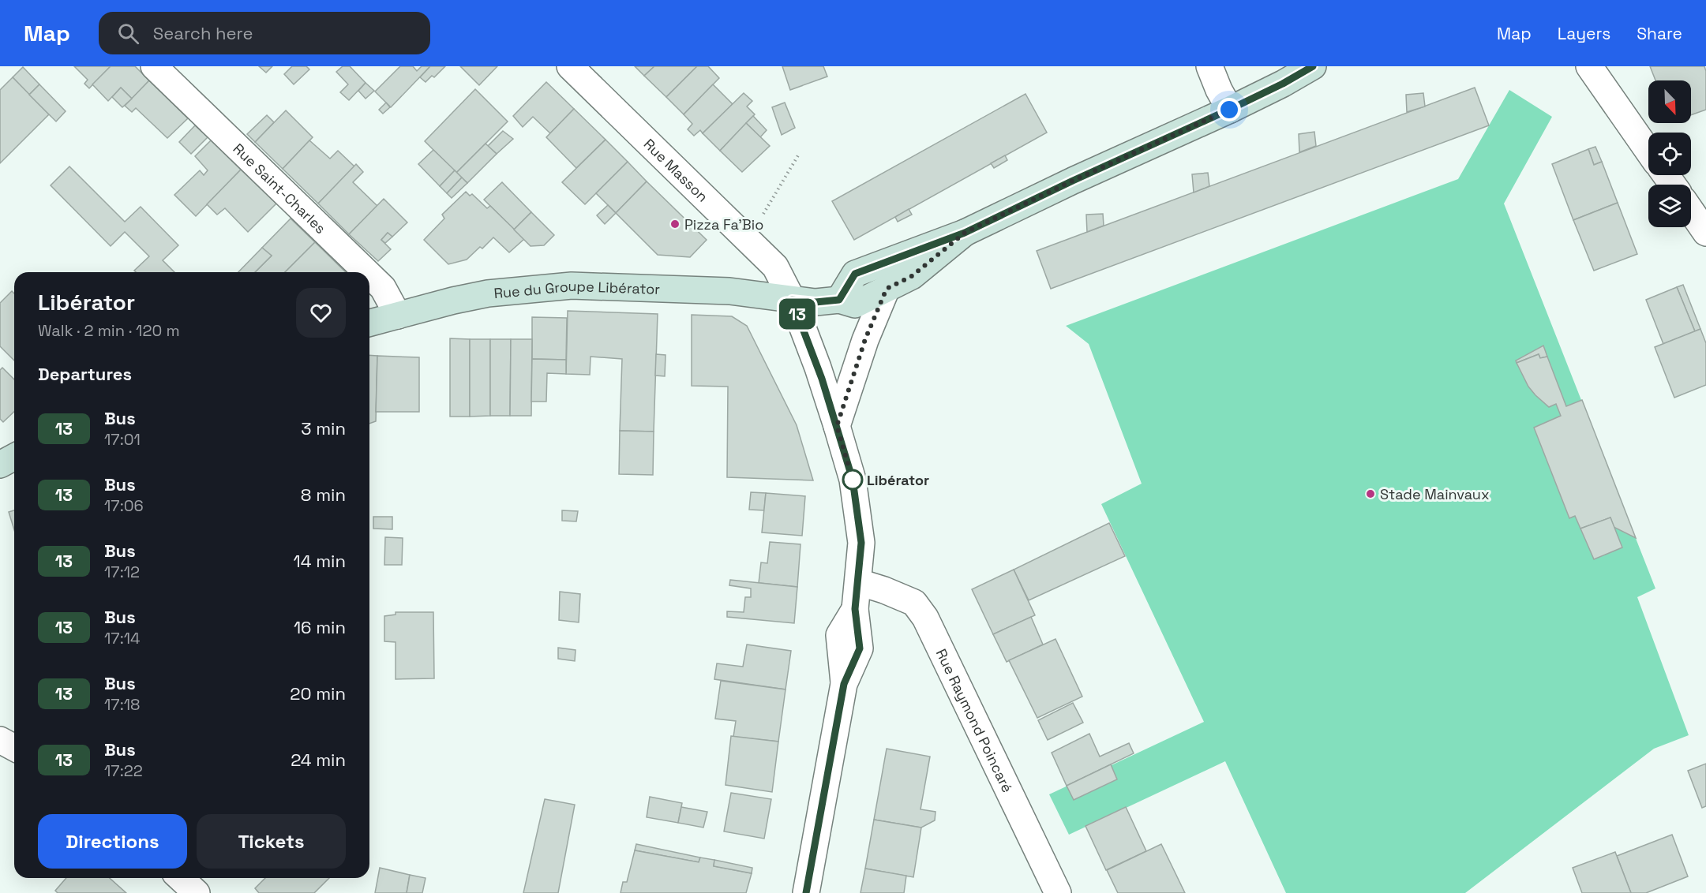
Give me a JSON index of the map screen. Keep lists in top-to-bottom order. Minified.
{"streets":{"street":["Rue Masson","Rue Saint-Charles","Rue du Groupe Libérator","Rue Raymond Poincaré"]},"crossings":[["Rue Masson","Rue du Groupe Libérator"],["Rue Masson","Rue Raymond Poincaré"],["Rue Saint-Charles","Rue du Groupe Libérator"]],"places":["Pizza Fa'Bio","Libérator","Stade Mainvaux"],"lines":["bus line 13"],"north":"bottom right","page":{"header":"Map","search":"Search here","nav":["Map","Layers","Share"],"on_map":"13","heading":[["Libérator","Walk · 2 min · 120 m"],"Departures"],"list":[{"mark":"13","name":"Bus","note":"17:01","value":"3 min"},{"mark":"13","name":"Bus","note":"17:06","value":"8 min"},{"mark":"13","name":"Bus","note":"17:12","value":"14 min"},{"mark":"13","name":"Bus","note":"17:14","value":"16 min"},{"mark":"13","name":"Bus","note":"17:18","value":"20 min"},{"mark":"13","name":"Bus","note":"17:22","value":"24 min"}],"buttons":["Directions","Tickets"]}}
